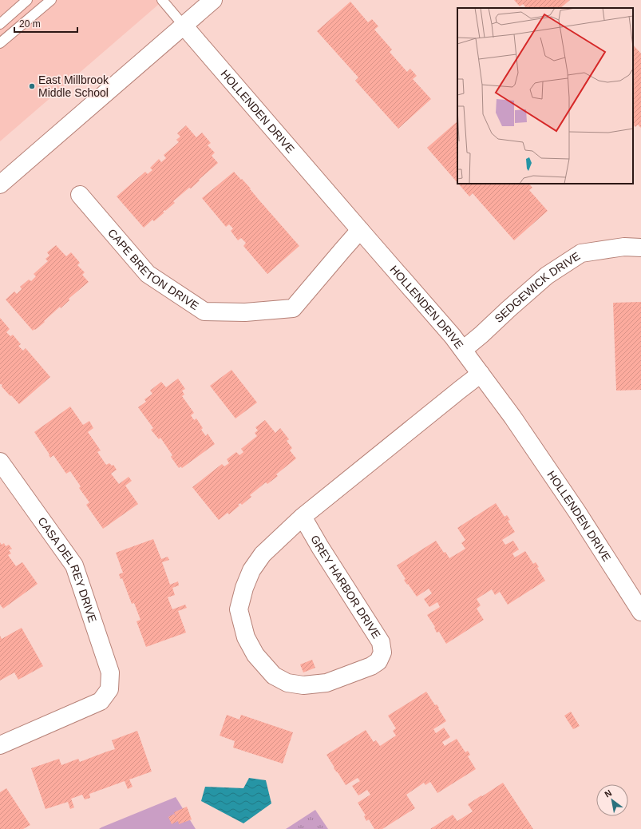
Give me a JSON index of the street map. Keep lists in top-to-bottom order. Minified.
{"streets":{"street":["HOLLENDEN DRIVE","CAPE BRETON DRIVE","SEDGEWICK DRIVE","CASA DEL REY DRIVE","GREY HARBOR DRIVE"]},"crossings":[["HOLLENDEN DRIVE","CAPE BRETON DRIVE"],["HOLLENDEN DRIVE","SEDGEWICK DRIVE"],["HOLLENDEN DRIVE","GREY HARBOR DRIVE"]],"places":["East Millbrook Middle School"],"scale_bar":"20 m","north":"top left"}
